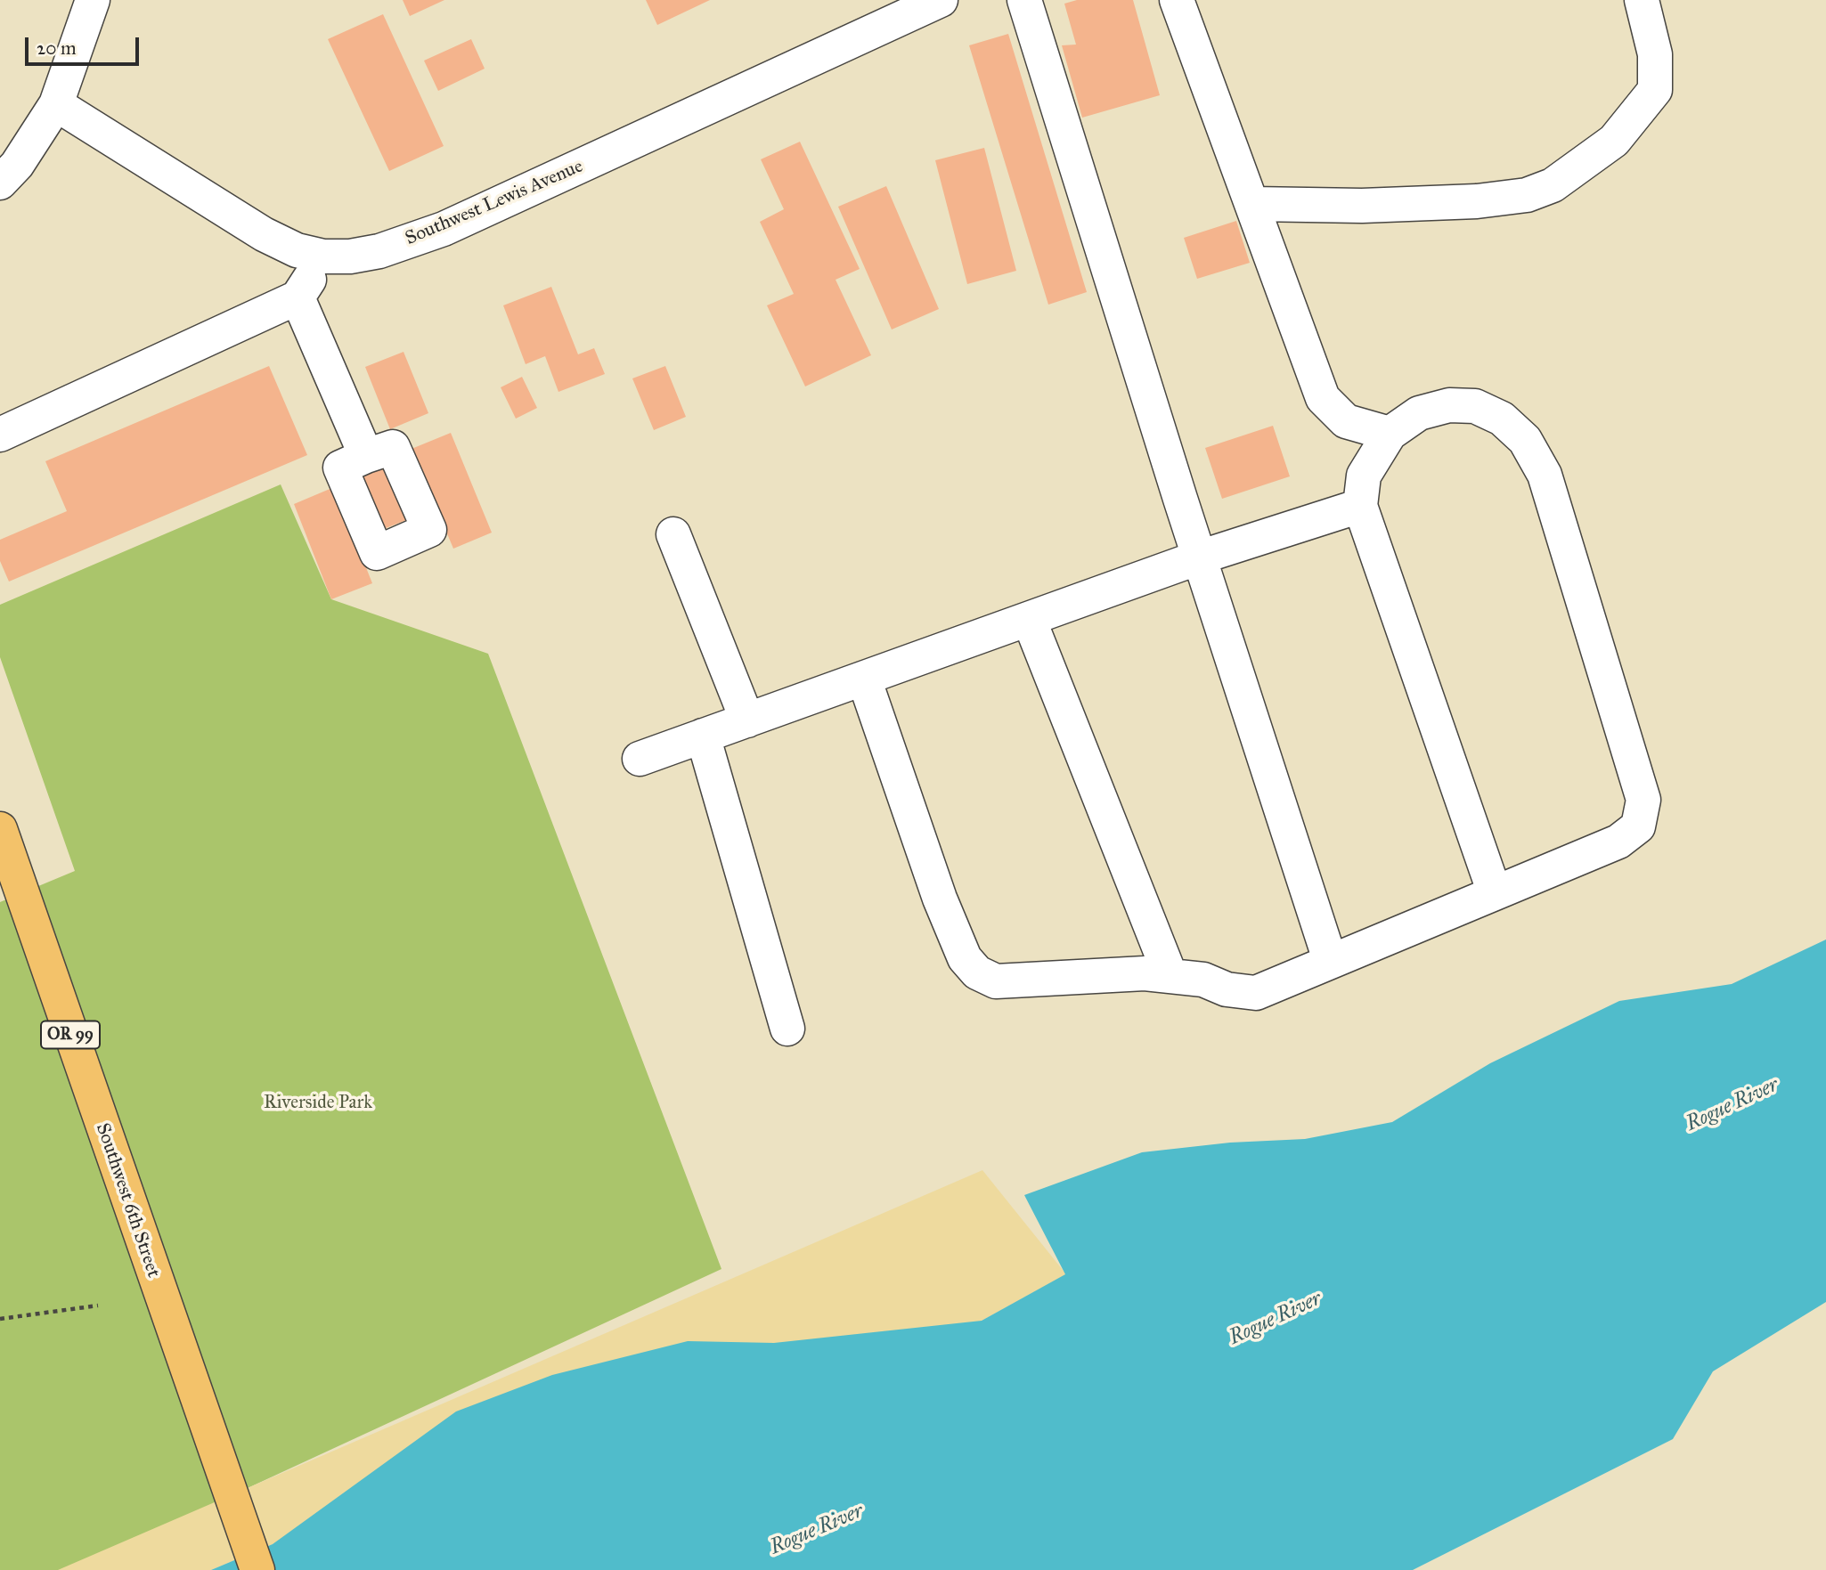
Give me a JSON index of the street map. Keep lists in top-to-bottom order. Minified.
{"streets":{"highway":["OR 99","Southwest 6th Street"],"street":["Southwest Lewis Avenue"]},"water":["Rogue River"],"parks":["Riverside Park"],"scale_bar":"20 m"}
